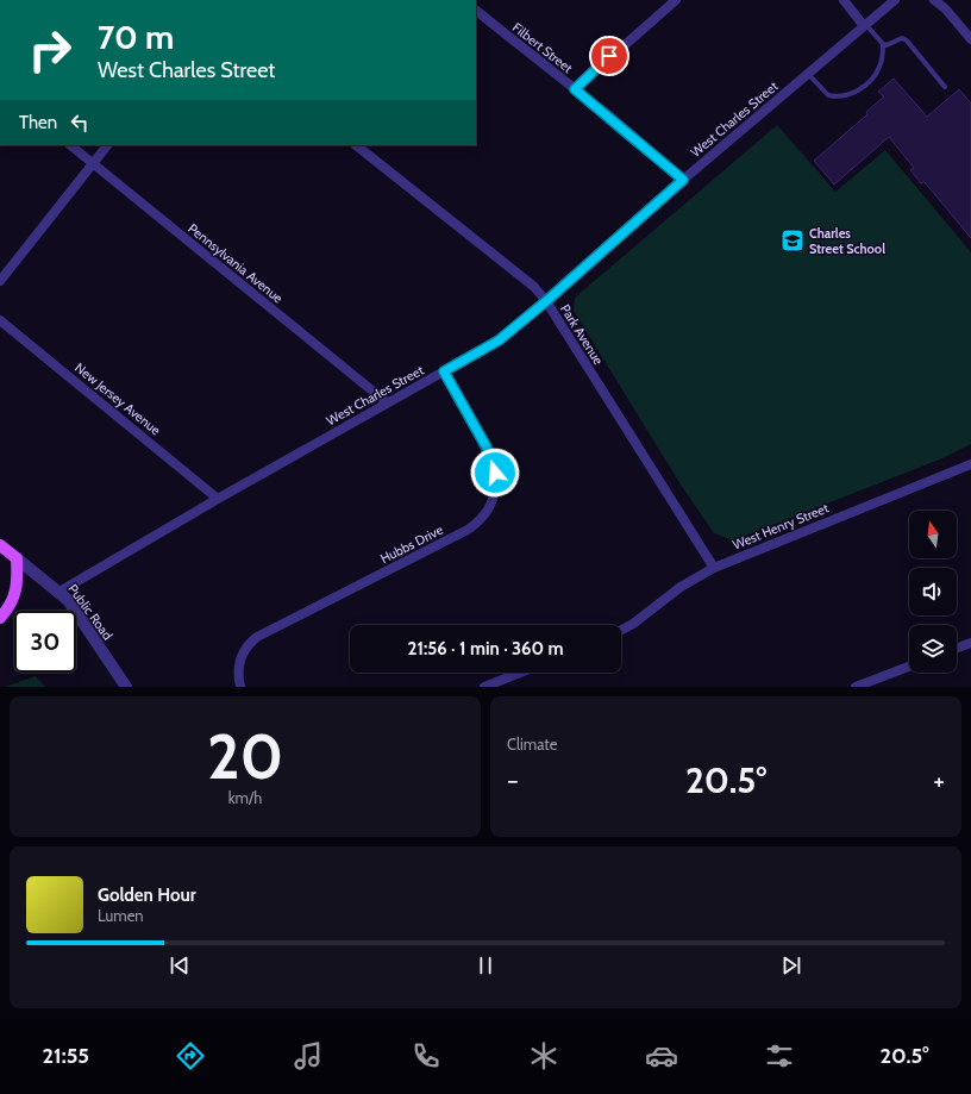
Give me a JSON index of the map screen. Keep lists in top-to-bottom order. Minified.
{"streets":{"main road":["Public Road"],"street":["Filbert Street","West Charles Street","Pennsylvania Avenue","Park Avenue","New Jersey Avenue","West Henry Street","Hubbs Drive"]},"crossings":[["Filbert Street","West Charles Street"],["West Charles Street","Pennsylvania Avenue"],["West Charles Street","Park Avenue"],["West Charles Street","New Jersey Avenue"],["West Charles Street","Hubbs Drive"],["West Charles Street","Public Road"],["Park Avenue","West Henry Street"]],"places":{"school or university":["Charles Street School"]},"north":"top","page":{"turn":["70 m","West Charles Street"],"then":"Then","limit":"30","trip":"21:56 · 1 min · 360 m","tile":[["20","km/h"],"Climate"],"heat":["−","20.5°","+"],"song":["Golden Hour","Lumen"],"tabs":["21:55","20.5°"]}}
